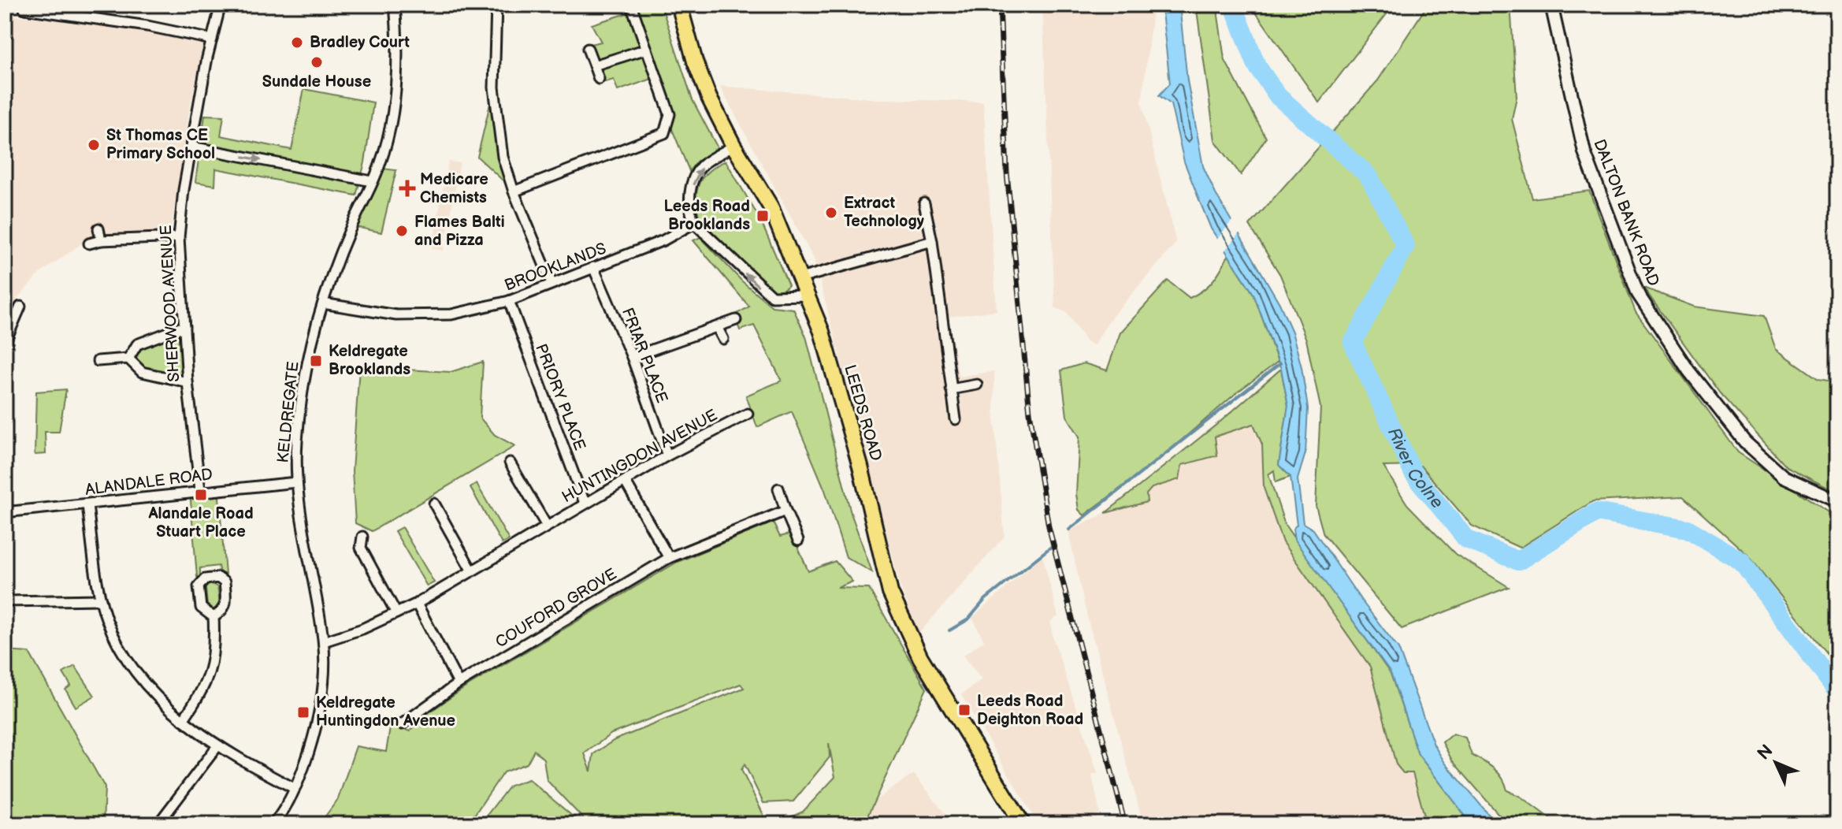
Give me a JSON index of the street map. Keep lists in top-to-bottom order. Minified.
{"streets":{"main road":["LEEDS ROAD"],"street":["DALTON BANK ROAD","BROOKLANDS","SHERWOOD AVENUE","FRIAR PLACE","PRIORY PLACE","KELDREGATE","HUNTINGDON AVENUE","ALANDALE ROAD","COUFORD GROVE"]},"crossings":[["BROOKLANDS","FRIAR PLACE"],["BROOKLANDS","PRIORY PLACE"],["BROOKLANDS","KELDREGATE"],["SHERWOOD AVENUE","ALANDALE ROAD"],["FRIAR PLACE","HUNTINGDON AVENUE"],["PRIORY PLACE","HUNTINGDON AVENUE"],["KELDREGATE","HUNTINGDON AVENUE"],["KELDREGATE","ALANDALE ROAD"]],"water":["River Colne"],"places":{"other":["Bradley Court","Sundale House","St Thomas CE Primary School","Extract Technology","Flames Balti and Pizza"],"health":["Medicare Chemists"],"transit":["Leeds Road Brooklands","Keldregate Brooklands","Alandale Road Stuart Place","Leeds Road Deighton Road","Keldregate Huntingdon Avenue"]},"north":"top left"}
